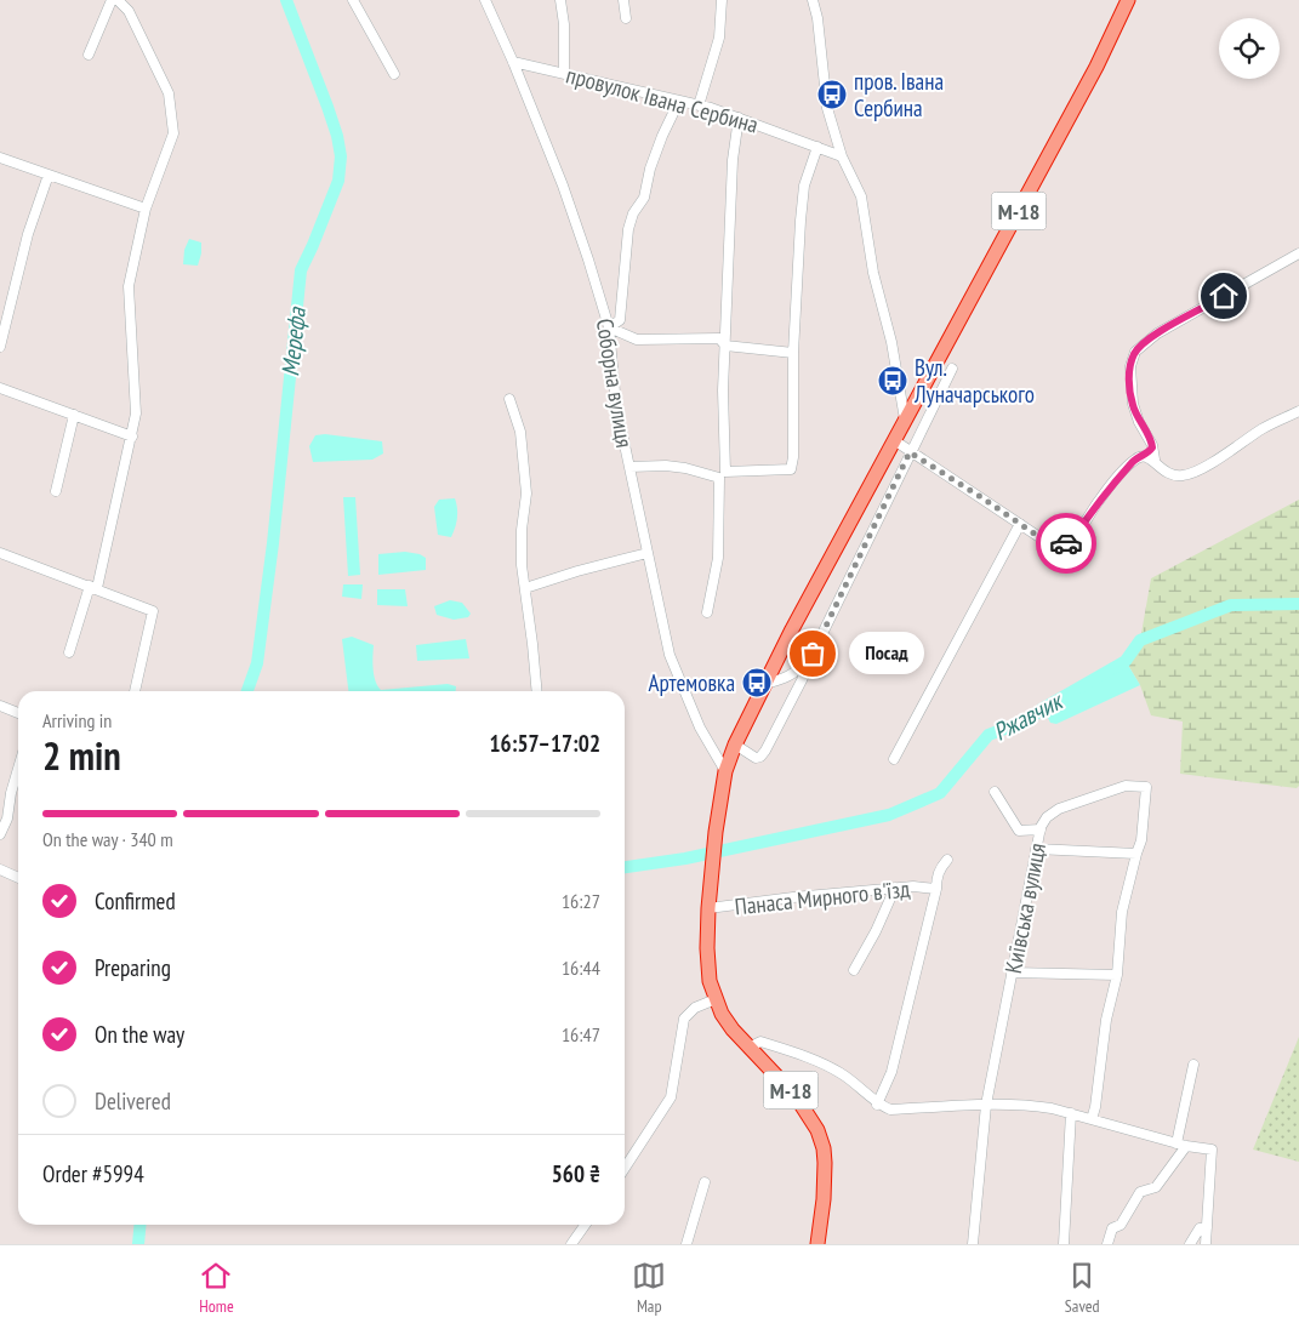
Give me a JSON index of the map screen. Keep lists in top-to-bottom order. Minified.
{"streets":{"highway":["М-18"],"street":["провулок Івана Сербина","Соборна вулиця","Панаса Мирного в'їзд","Київська вулиця"]},"crossings":[["провулок Івана Сербина","Соборна вулиця"],["М-18","Соборна вулиця"],["М-18","Панаса Мирного в'їзд"]],"water":["Мерефа","Ржавчик"],"places":{"bus stop":["пров. Івана Сербина","Вул. Луначарського","Артемовка"],"other":["Посад"]},"page":{"bubble":"Посад","heading":["2 min","Arriving in","16:57–17:02"],"panel":["Order #5994","560 ₴"],"bar":"On the way · 340 m","list":[["Confirmed","16:27"],["Preparing","16:44"],["On the way","16:47"],"Delivered"],"tabs":["Home","Map","Saved"]}}
